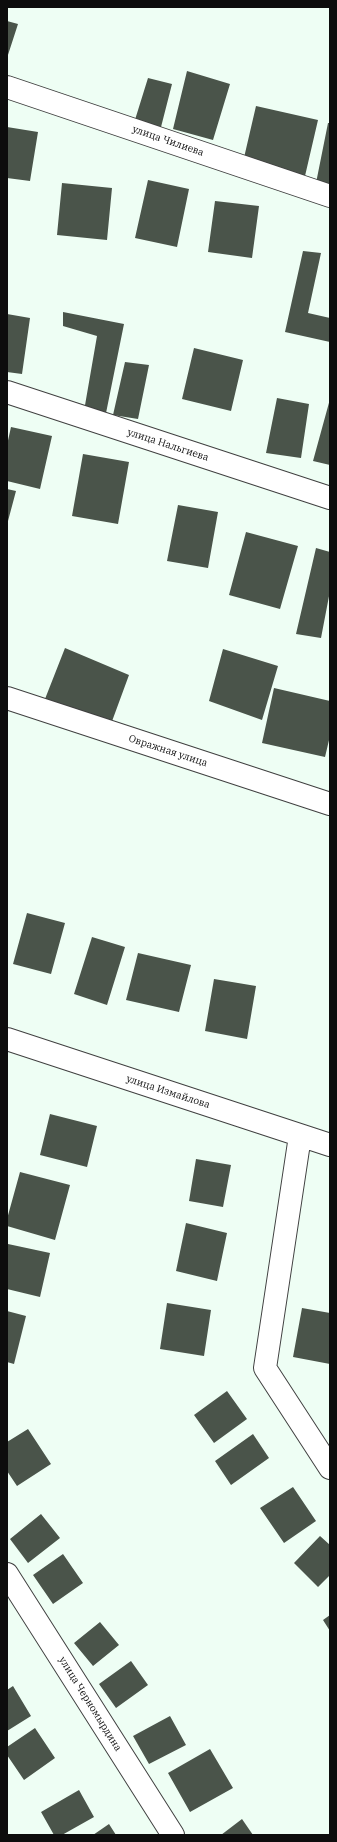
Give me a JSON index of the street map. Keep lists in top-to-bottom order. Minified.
{"streets":{"street":["улица Чилиева","улица Нальгиева","Овражная улица","улица Измайлова","улица Черномырдина"]}}
